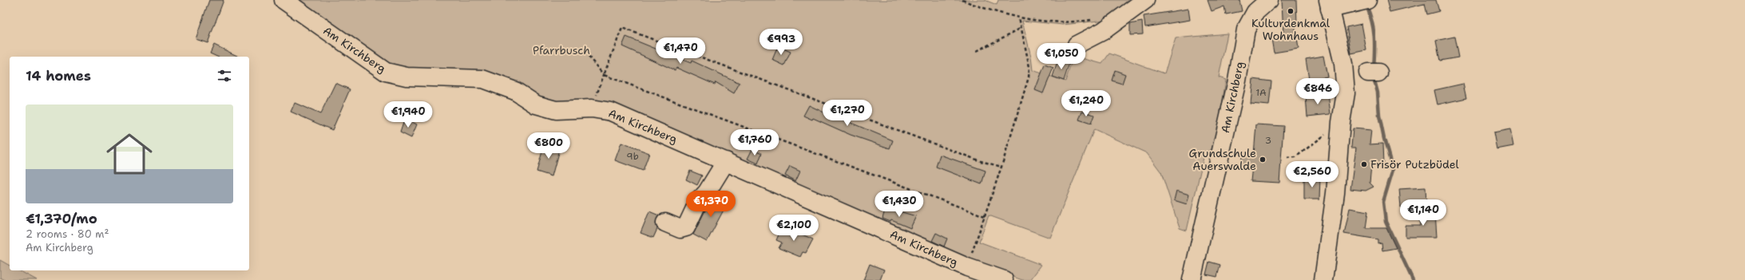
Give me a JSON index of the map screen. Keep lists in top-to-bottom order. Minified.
{"streets":{"street":["Am Kirchberg"]},"parks":["Pfarrbusch"],"places":["Kulturdenkmal Wohnhaus","Grundschule Auerswalde","Frisör Putzbüdel"],"house_numbers":["1A","3","9b"],"page":{"price":["€993","€1,470","€1,050","€846","€1,240","€1,270","€1,940","€1,760","€800","€2,560","€1,370","€1,430","€1,140","€2,100"],"heading":"14 homes","list":[{"name":"€1,370/mo","note":"2 rooms · 80 m² · Am Kirchberg"}]}}
